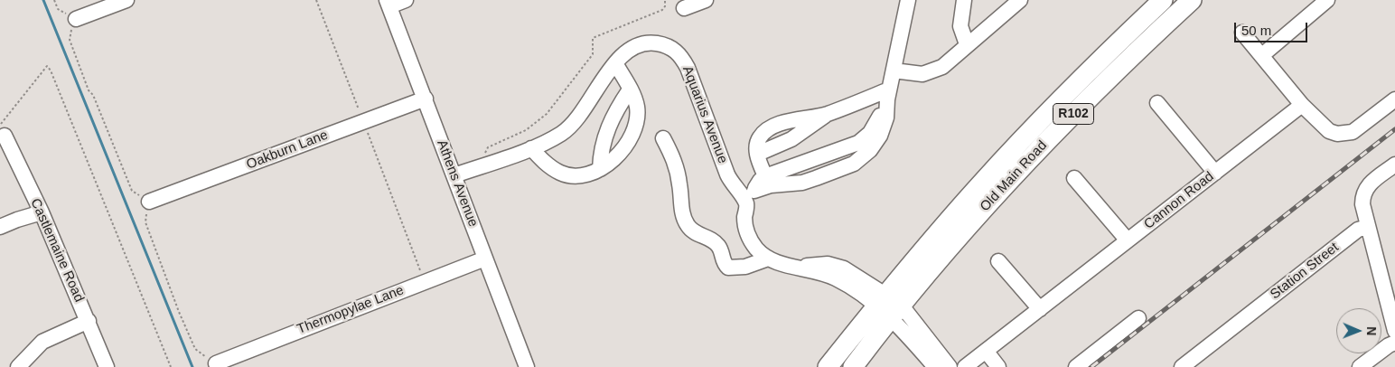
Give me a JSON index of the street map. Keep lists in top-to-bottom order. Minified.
{"streets":{"main road":["R102","Old Main Road"],"street":["Aquarius Avenue","Oakburn Lane","Athens Avenue","Cannon Road","Castlemaine Road","Station Street","Thermopylae Lane"]},"crossings":[["Aquarius Avenue","Athens Avenue"],["Oakburn Lane","Athens Avenue"],["Athens Avenue","Thermopylae Lane"]],"scale_bar":"50 m","north":"right"}
